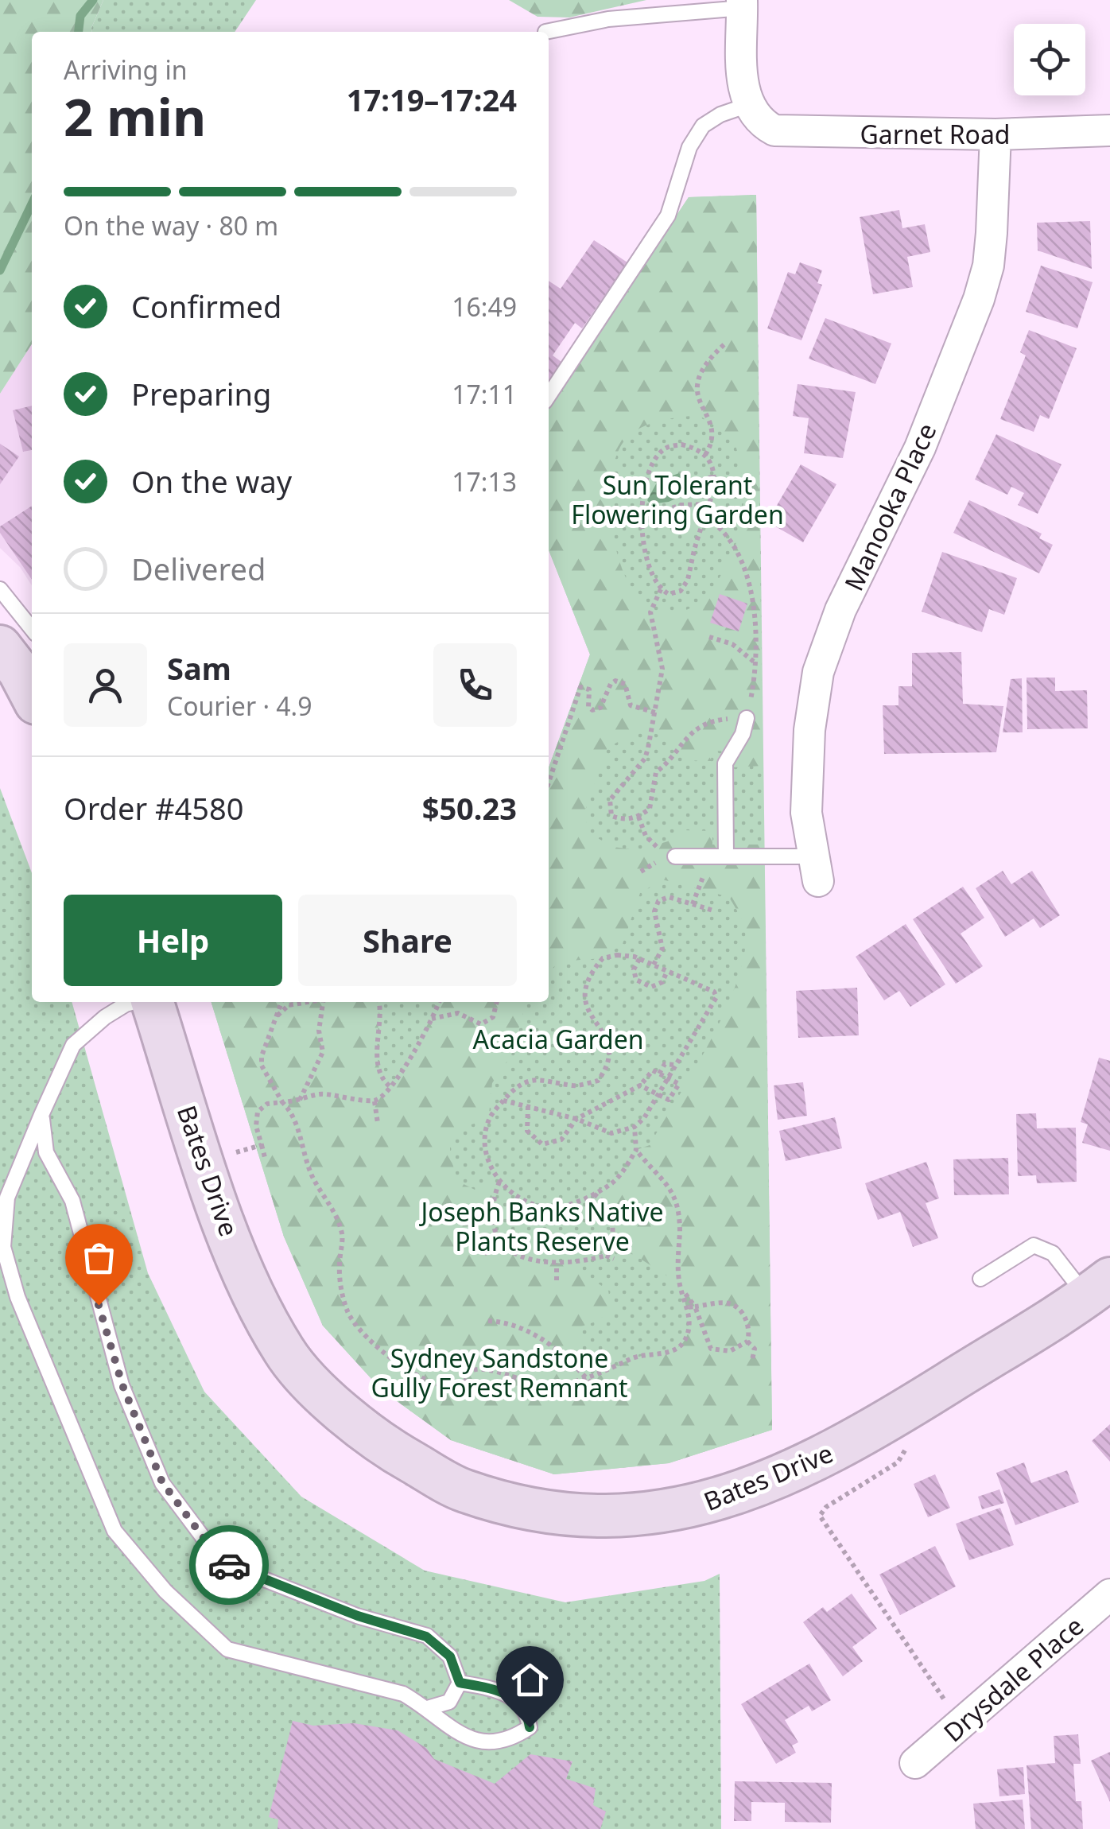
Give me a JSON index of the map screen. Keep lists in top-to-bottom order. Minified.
{"streets":{"main road":["Bates Drive"],"street":["Garnet Road","Manooka Place","Drysdale Place"]},"crossings":[["Garnet Road","Manooka Place"]],"parks":["Sun Tolerant Flowering Garden","Acacia Garden","Joseph Banks Native Plants Reserve","Sydney Sandstone Gully Forest Remnant"],"page":{"heading":["2 min","Arriving in","17:19–17:24"],"panel":["Sam","Courier · 4.9","Order #4580","$50.23"],"bar":"On the way · 80 m","list":[["Confirmed","16:49"],["Preparing","17:11"],["On the way","17:13"],"Delivered"],"buttons":["Help","Share"]}}
